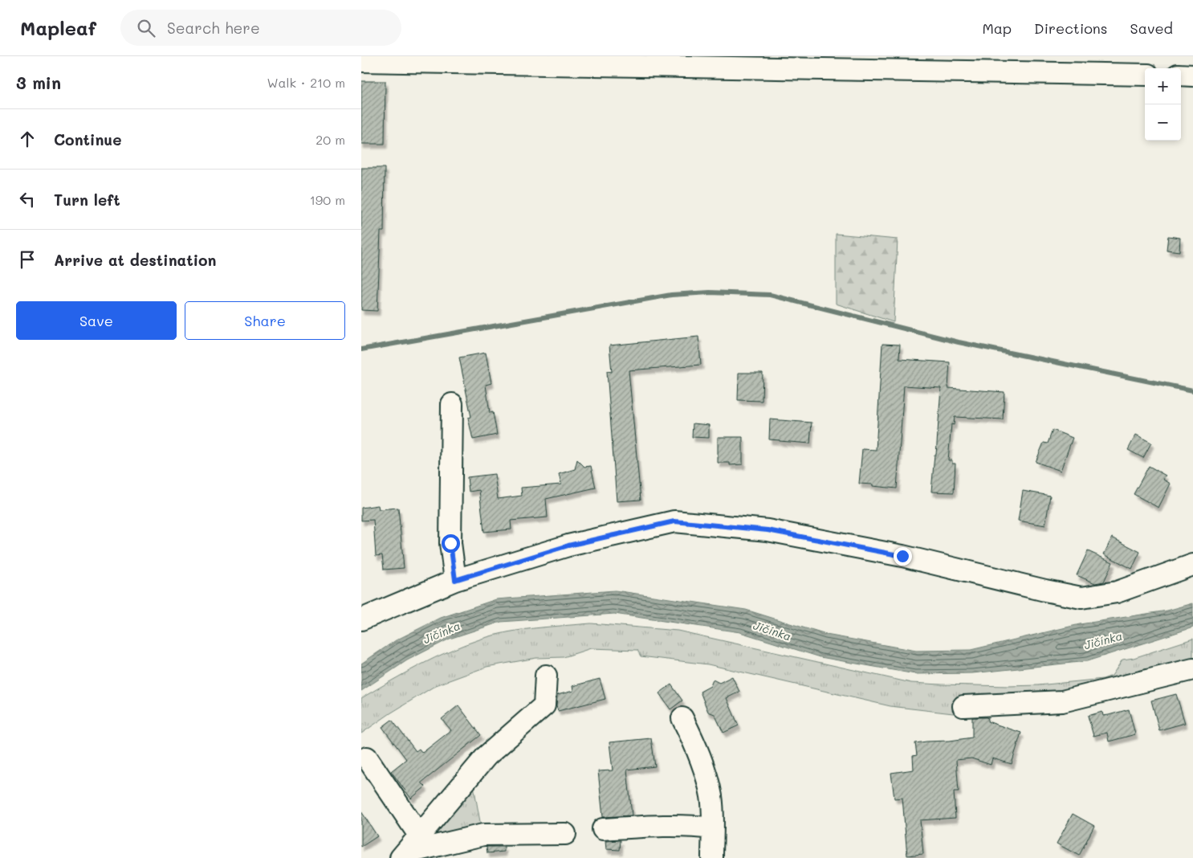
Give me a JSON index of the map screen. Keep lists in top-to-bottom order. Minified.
{"water":["Jičínka"],"page":{"header":"Mapleaf","search":"Search here","nav":["Map","Directions","Saved"],"heading":["3 min","Walk · 210 m"],"map_buttons":["+","−"],"list":[["Continue","20 m"],["Turn left","190 m"],"Arrive at destination"],"buttons":["Save","Share"]}}
